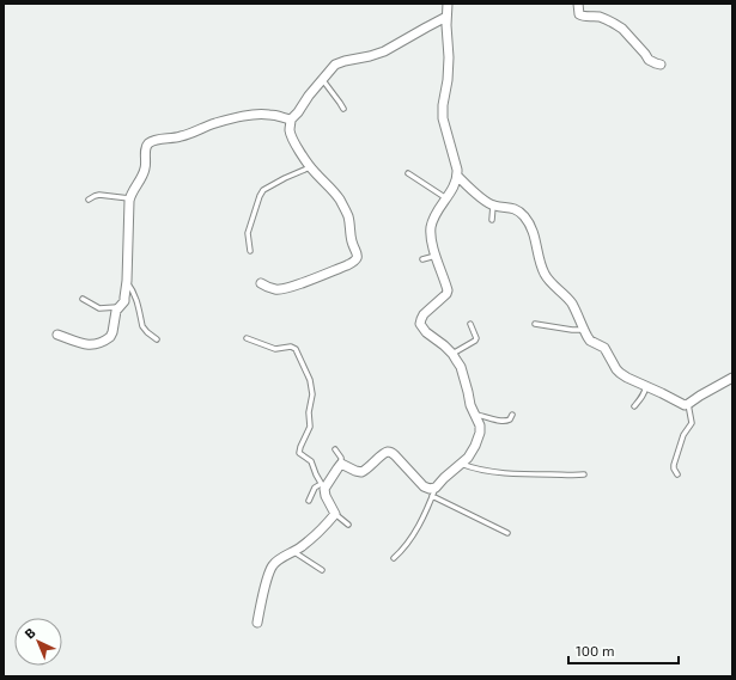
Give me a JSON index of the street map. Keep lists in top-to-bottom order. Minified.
{"scale_bar":"100 m","north":"top left"}
